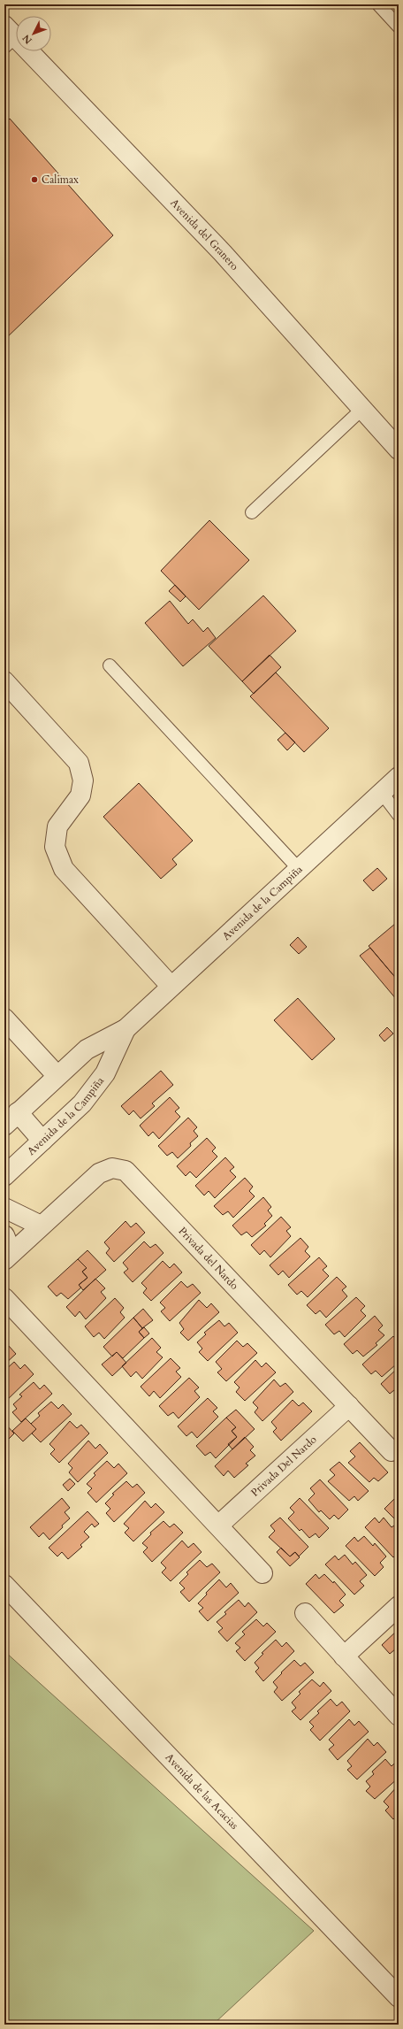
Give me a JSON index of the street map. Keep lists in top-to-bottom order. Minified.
{"streets":{"street":["Avenida del Granero","Avenida de la Campiña","Privada del Nardo","Privada Del Nardo","Avenida de las Acacias"]},"crossings":[["Privada del Nardo","Privada Del Nardo"]],"places":["Calimax"],"north":"bottom left"}
